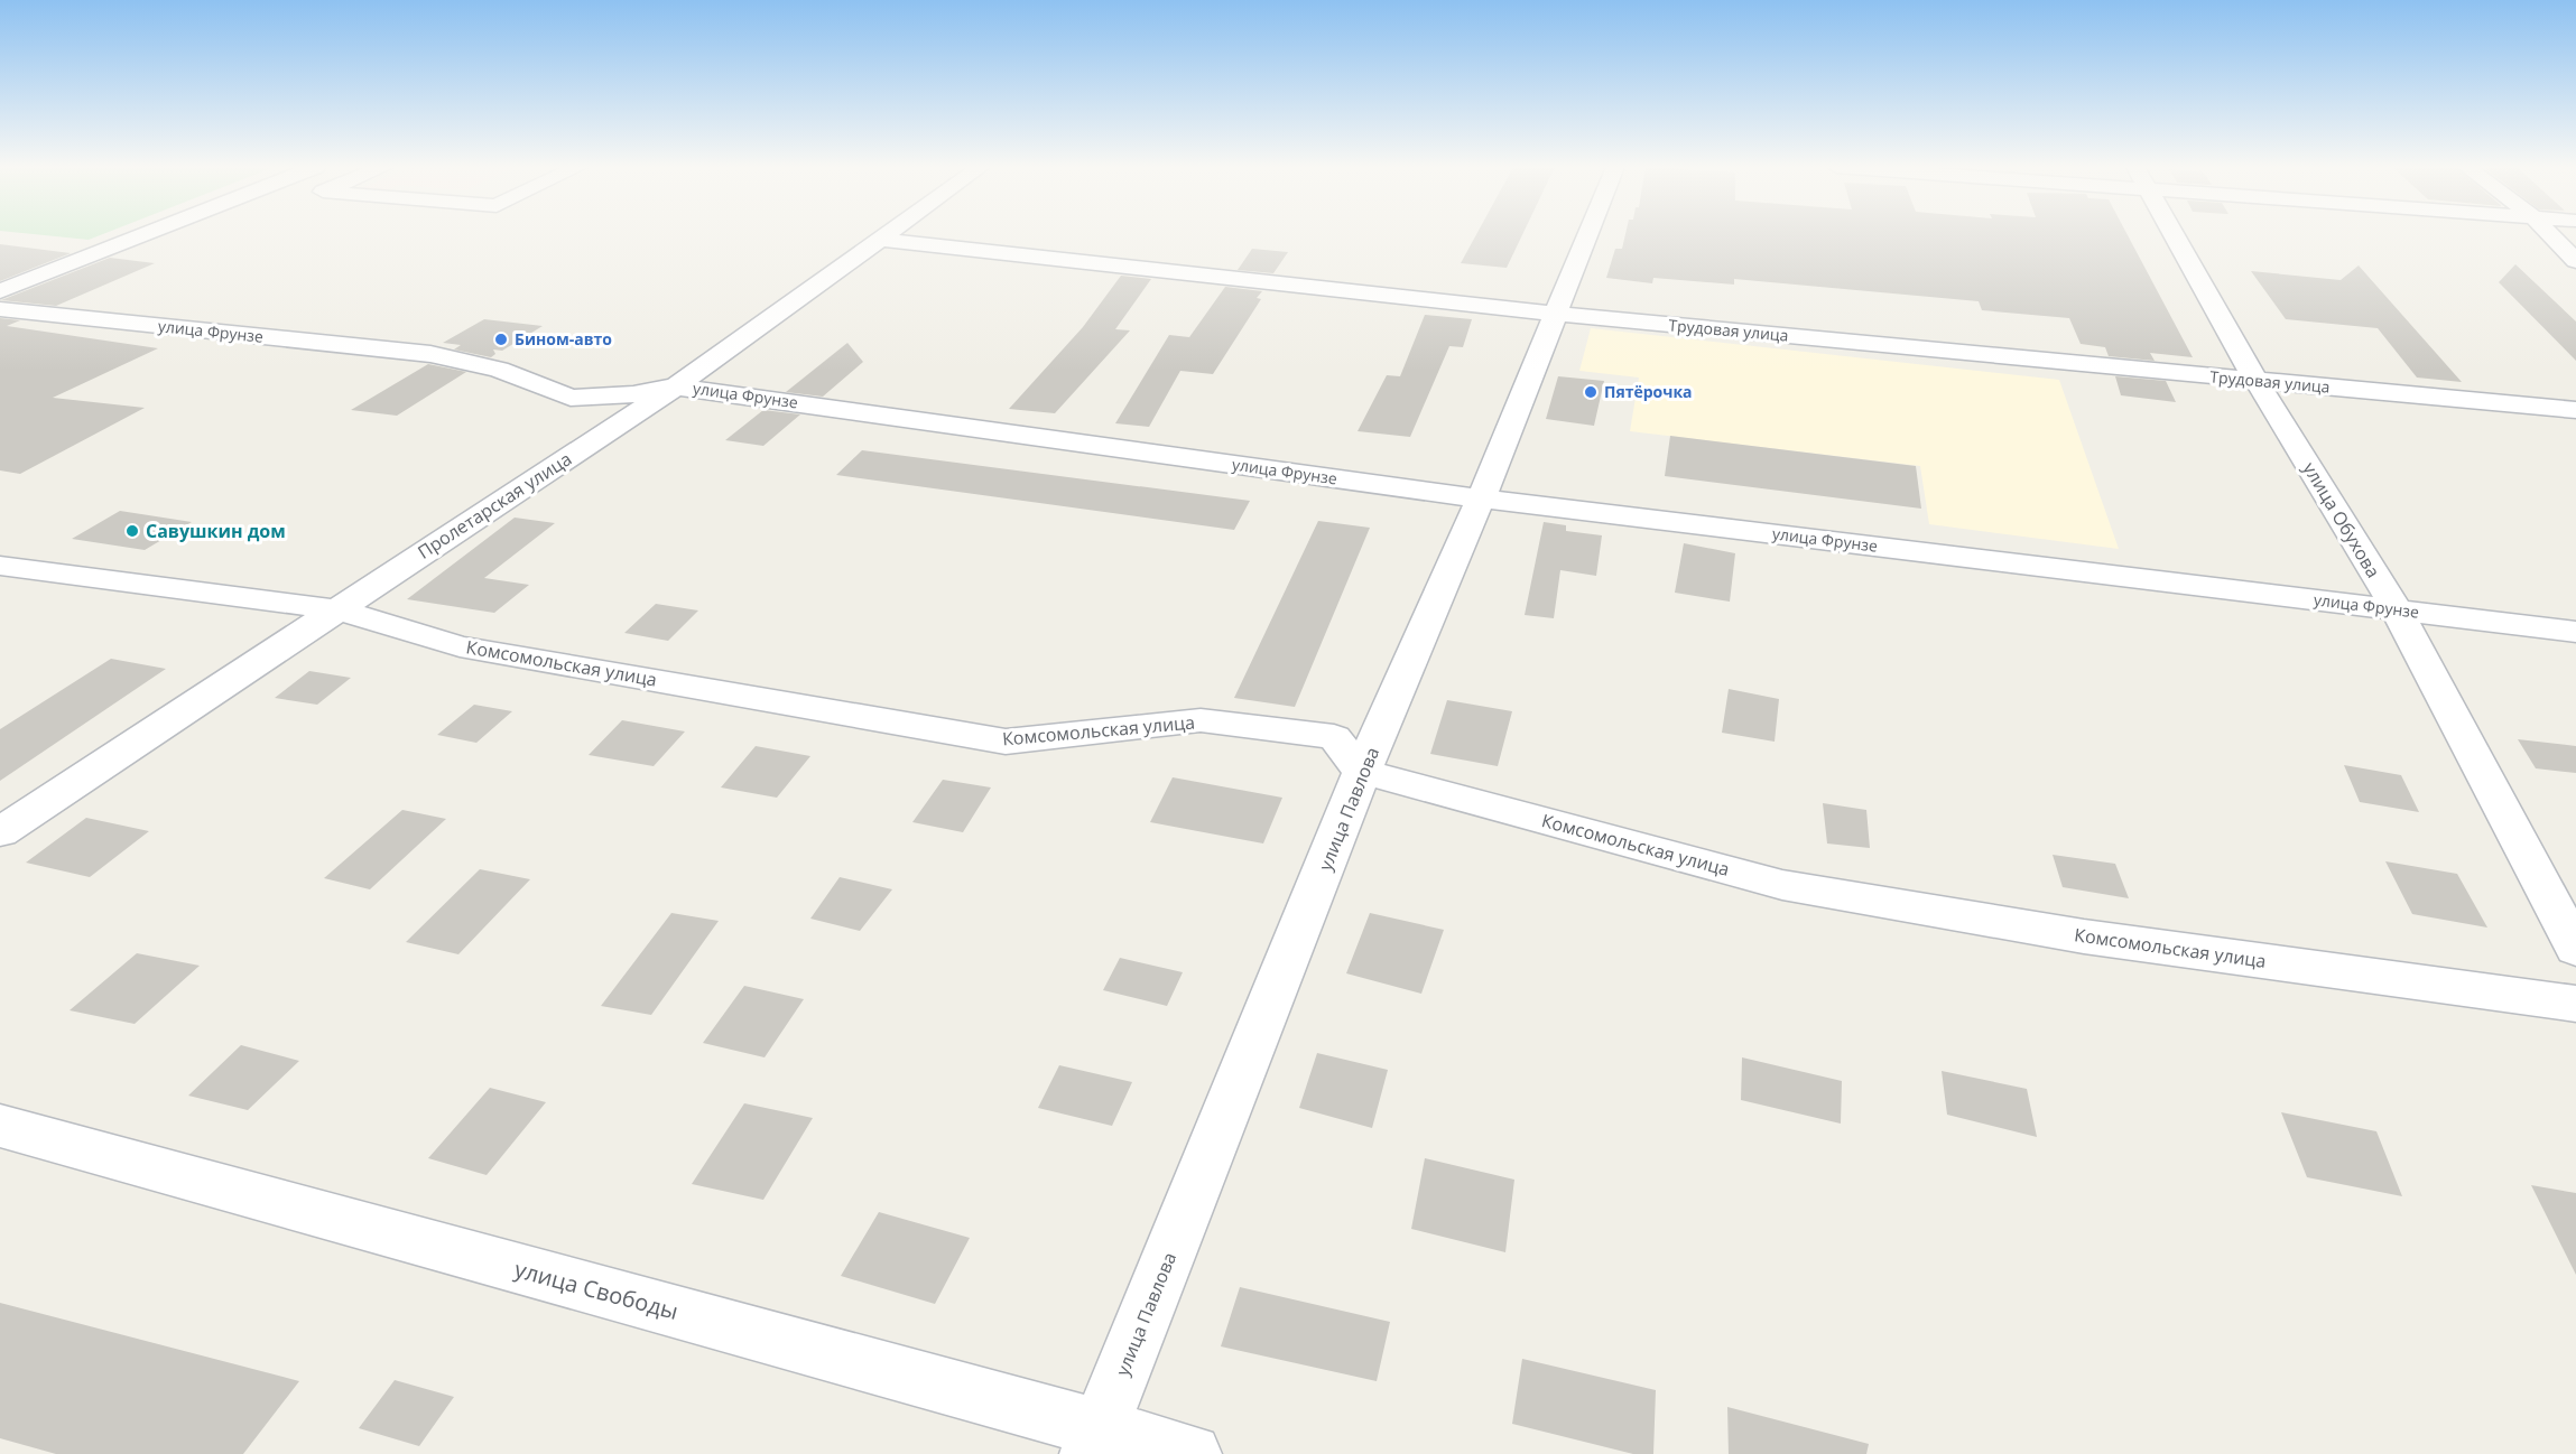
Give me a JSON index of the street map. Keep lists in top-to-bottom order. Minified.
{"streets":{"street":["Трудовая улица","улица Фрунзе","Пролетарская улица","улица Обухова","Комсомольская улица","улица Павлова","улица Свободы"]},"crossings":[["Трудовая улица","Пролетарская улица"],["Трудовая улица","улица Обухова"],["Трудовая улица","улица Павлова"],["улица Фрунзе","Пролетарская улица"],["улица Фрунзе","улица Обухова"],["улица Фрунзе","улица Павлова"],["Пролетарская улица","Комсомольская улица"],["Комсомольская улица","улица Павлова"],["улица Павлова","улица Свободы"]],"places":["Бином-авто","Пятёрочка","Савушкин дом"]}
